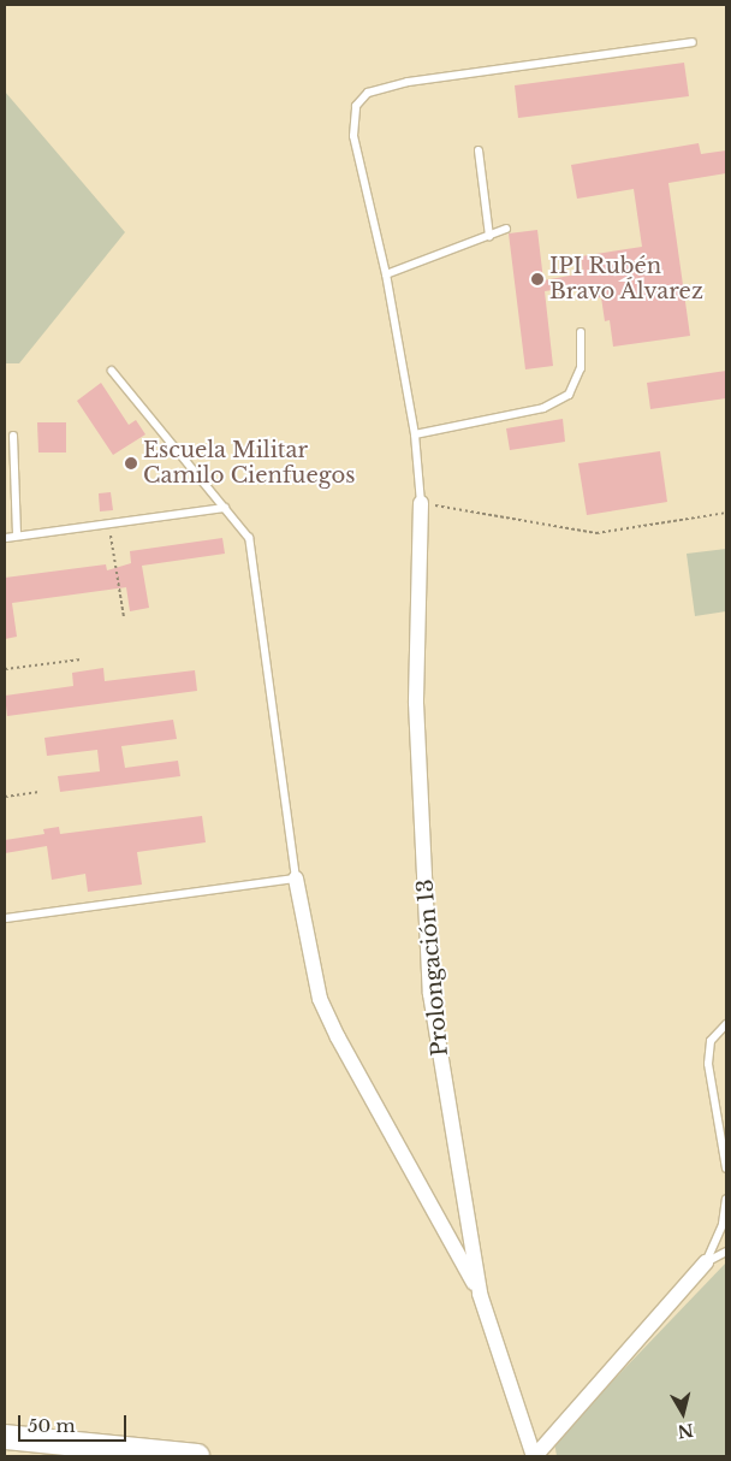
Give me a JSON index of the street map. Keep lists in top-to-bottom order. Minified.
{"streets":{"street":["Prolongación 13"]},"places":["IPI Rubén Bravo Álvarez","Escuela Militar Camilo Cienfuegos"],"scale_bar":"50 m","north":"bottom"}
